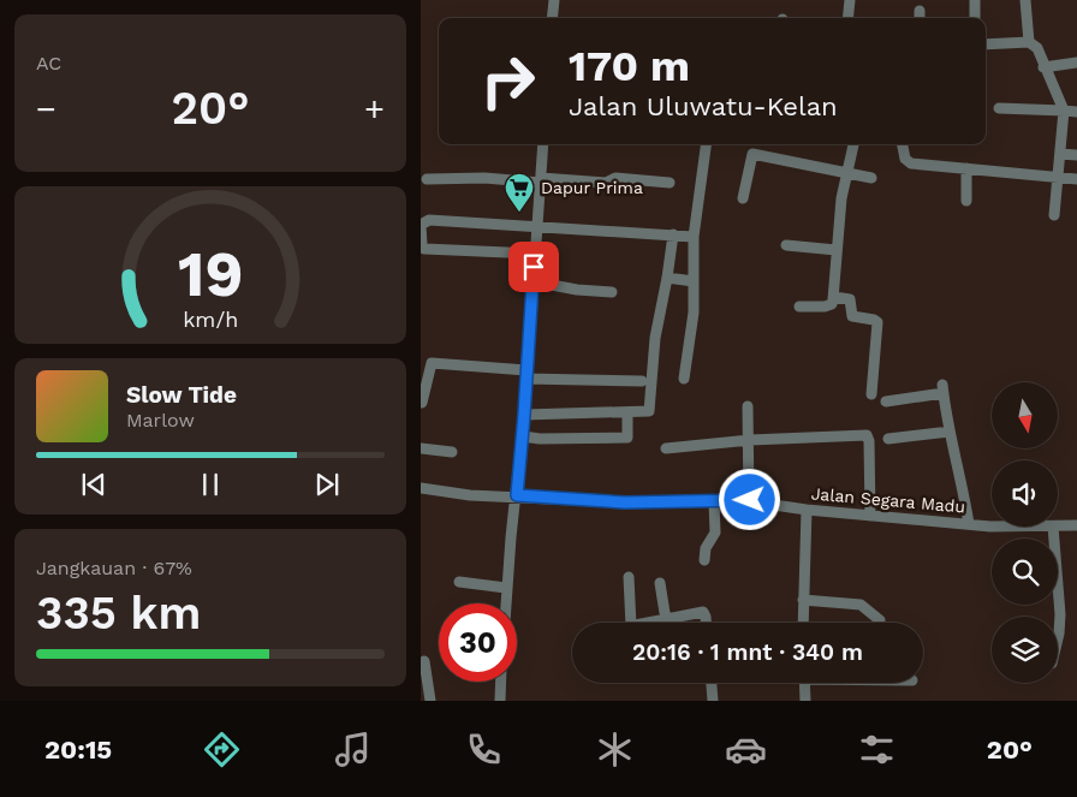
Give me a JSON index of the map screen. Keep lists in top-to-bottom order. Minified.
{"streets":{"street":["Jalan Segara Madu"]},"places":{"supermarket":["Dapur Prima"]},"north":"bottom","page":{"tile":["AC",["Jangkauan · 67%","335 km"]],"turn":["170 m","Jalan Uluwatu-Kelan"],"heat":["−","20°","+"],"song":["Slow Tide","Marlow"],"limit":"30","trip":"20:16 · 1 mnt · 340 m","tabs":["20:15","20°"],"gauge":["19","km/h"]}}
